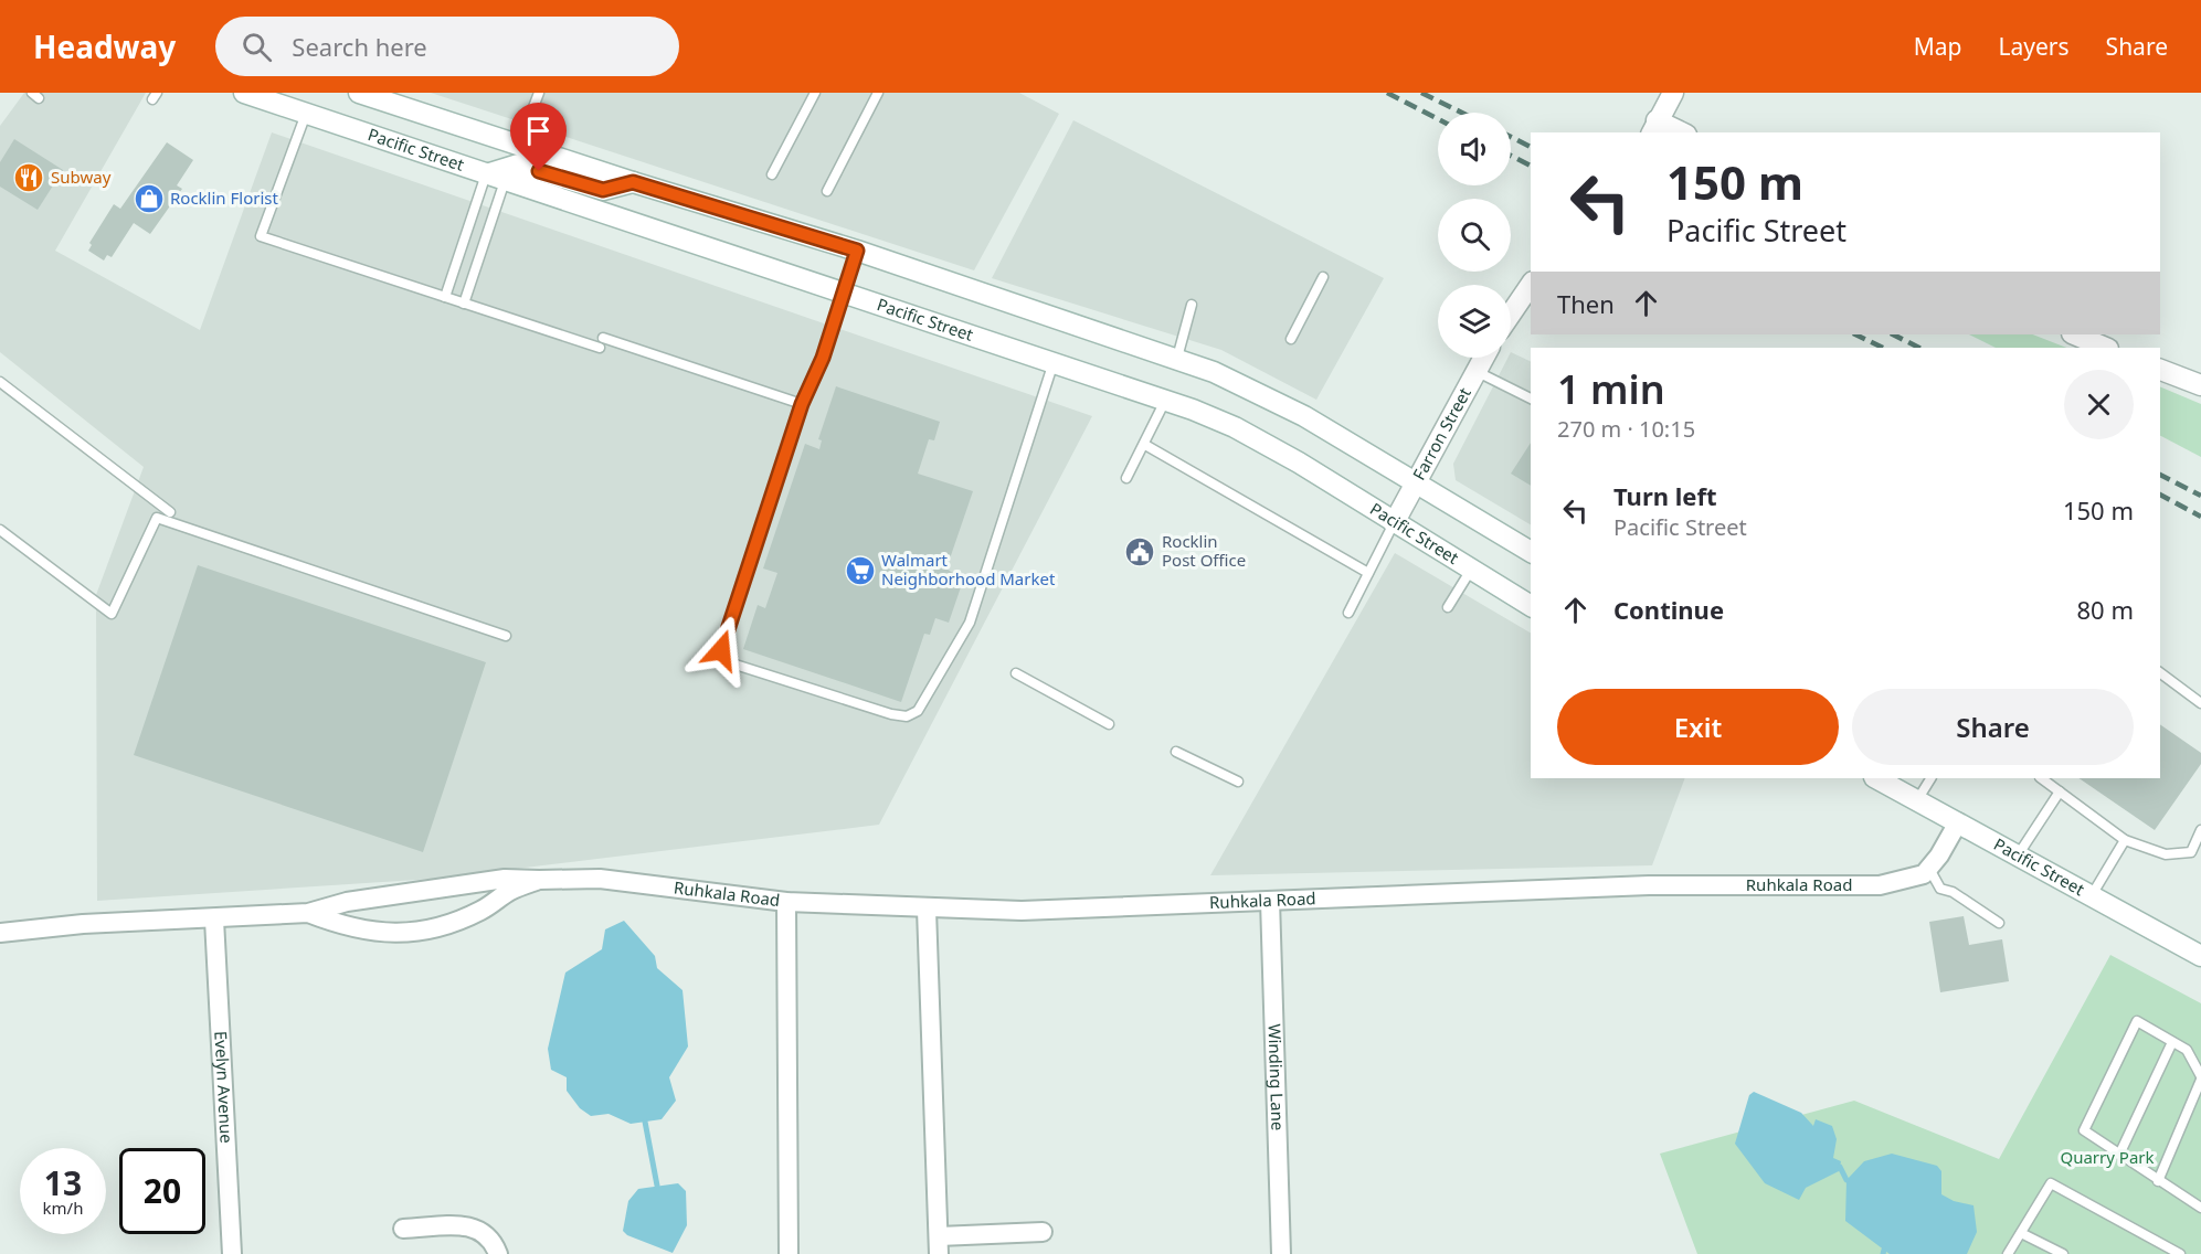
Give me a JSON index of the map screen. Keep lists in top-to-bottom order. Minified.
{"streets":{"main road":["Pacific Street","Farron Street"],"street":["Ruhkala Road","Winding Lane","Evelyn Avenue"]},"crossings":[["Pacific Street","Farron Street"],["Ruhkala Road","Winding Lane"],["Ruhkala Road","Evelyn Avenue"]],"parks":["Quarry Park"],"places":{"restaurant":["Subway"],"shop":["Rocklin Florist"],"public building":["Rocklin Post Office"],"supermarket":["Walmart Neighborhood Market"]},"page":{"header":"Headway","search":"Search here","nav":["Map","Layers","Share"],"turn":["150 m","Pacific Street"],"then":"Then","heading":["1 min","270 m · 10:15"],"list":[{"name":"Turn left","note":"Pacific Street","value":"150 m"},{"name":"Continue","value":"80 m"}],"buttons":["Exit","Share"],"speed":"13 km/h","limit":"20"}}
